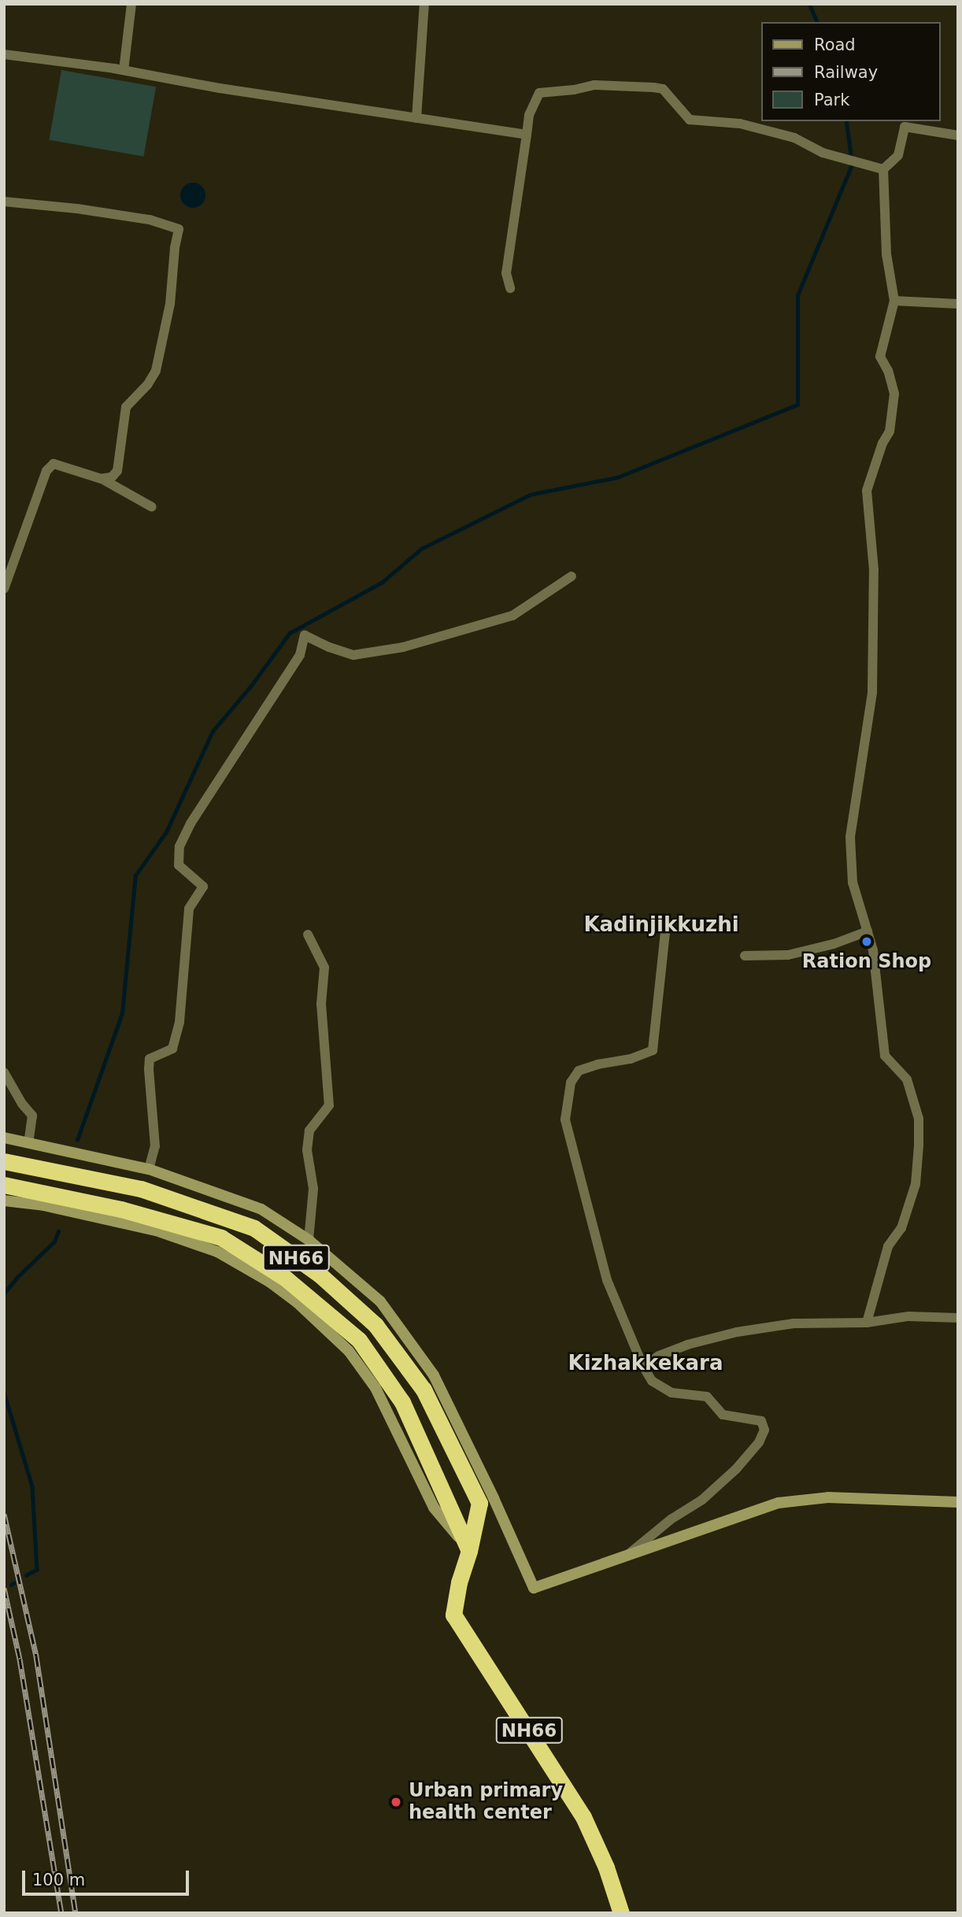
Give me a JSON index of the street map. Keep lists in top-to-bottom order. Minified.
{"streets":{"highway":["NH66"]},"districts":["Kadinjikkuzhi","Kizhakkekara"],"places":["Ration Shop","Urban primary health center"],"legend":["Road","Railway","Park"],"scale_bar":"100 m"}
